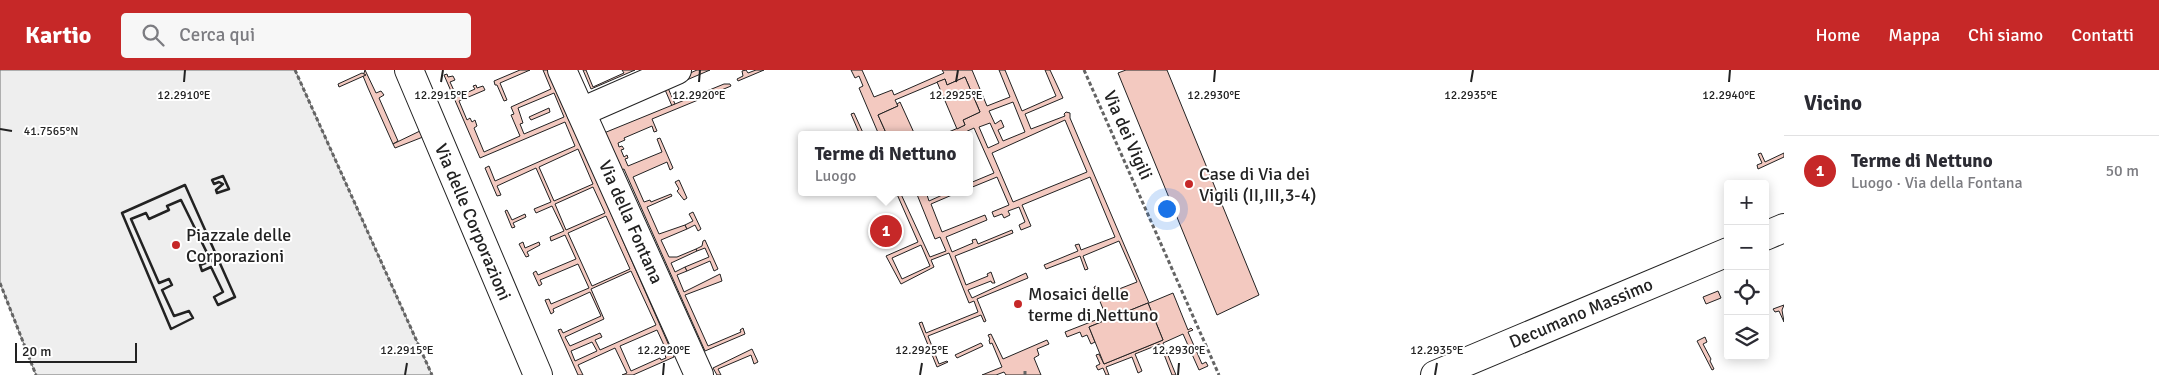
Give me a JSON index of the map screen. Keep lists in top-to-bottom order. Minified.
{"streets":{"street":["Via delle Corporazioni","Via della Fontana","Decumano Massimo"],"path":["Via dei Vigili"]},"places":["Case di Via dei Vigili (II,III,3-4)","Piazzale delle Corporazioni","Mosaici delle terme di Nettuno"],"scale_bar":"20 m","page":{"header":"Kartio","search":"Cerca qui","nav":["Home","Mappa","Chi siamo","Contatti"],"heading":"Vicino","popup":["Terme di Nettuno","Luogo"],"list":[{"mark":"1","name":"Terme di Nettuno","note":"Luogo · Via della Fontana","value":"50 m"}],"map_buttons":["+","−"],"pins":"1","scale":"20 m"},"coordinates":["12.2910°E","12.2915°E","12.2920°E","12.2925°E","12.2930°E","12.2935°E","12.2940°E","41.7565°N"]}
